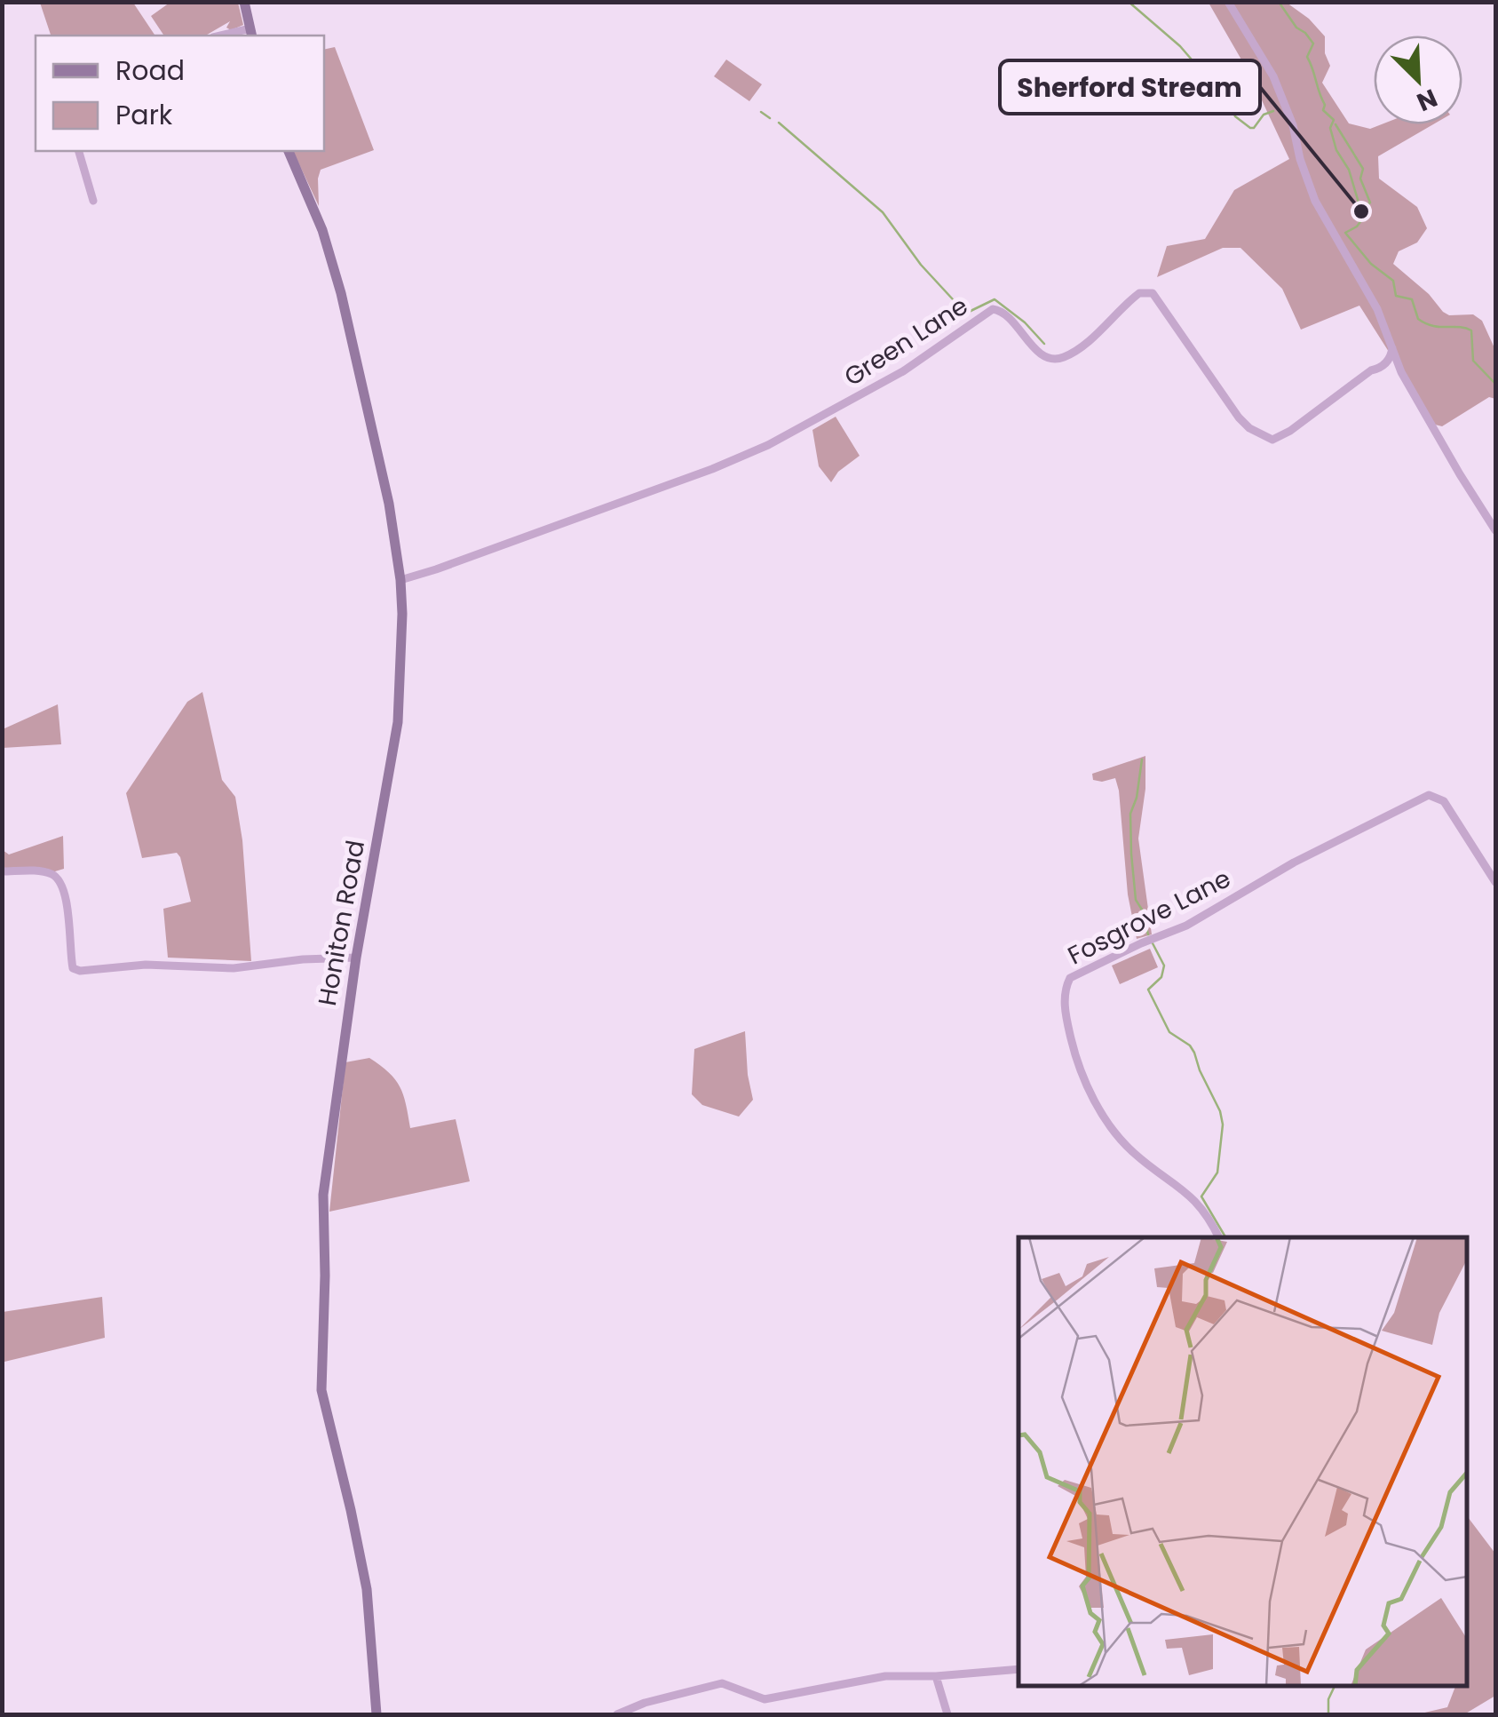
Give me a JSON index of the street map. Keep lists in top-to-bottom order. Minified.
{"streets":{"main road":["Honiton Road"],"street":["Green Lane","Fosgrove Lane"]},"crossings":[["Green Lane","Honiton Road"]],"places":["Sherford Stream"],"legend":["Road","Park"],"north":"bottom right"}
